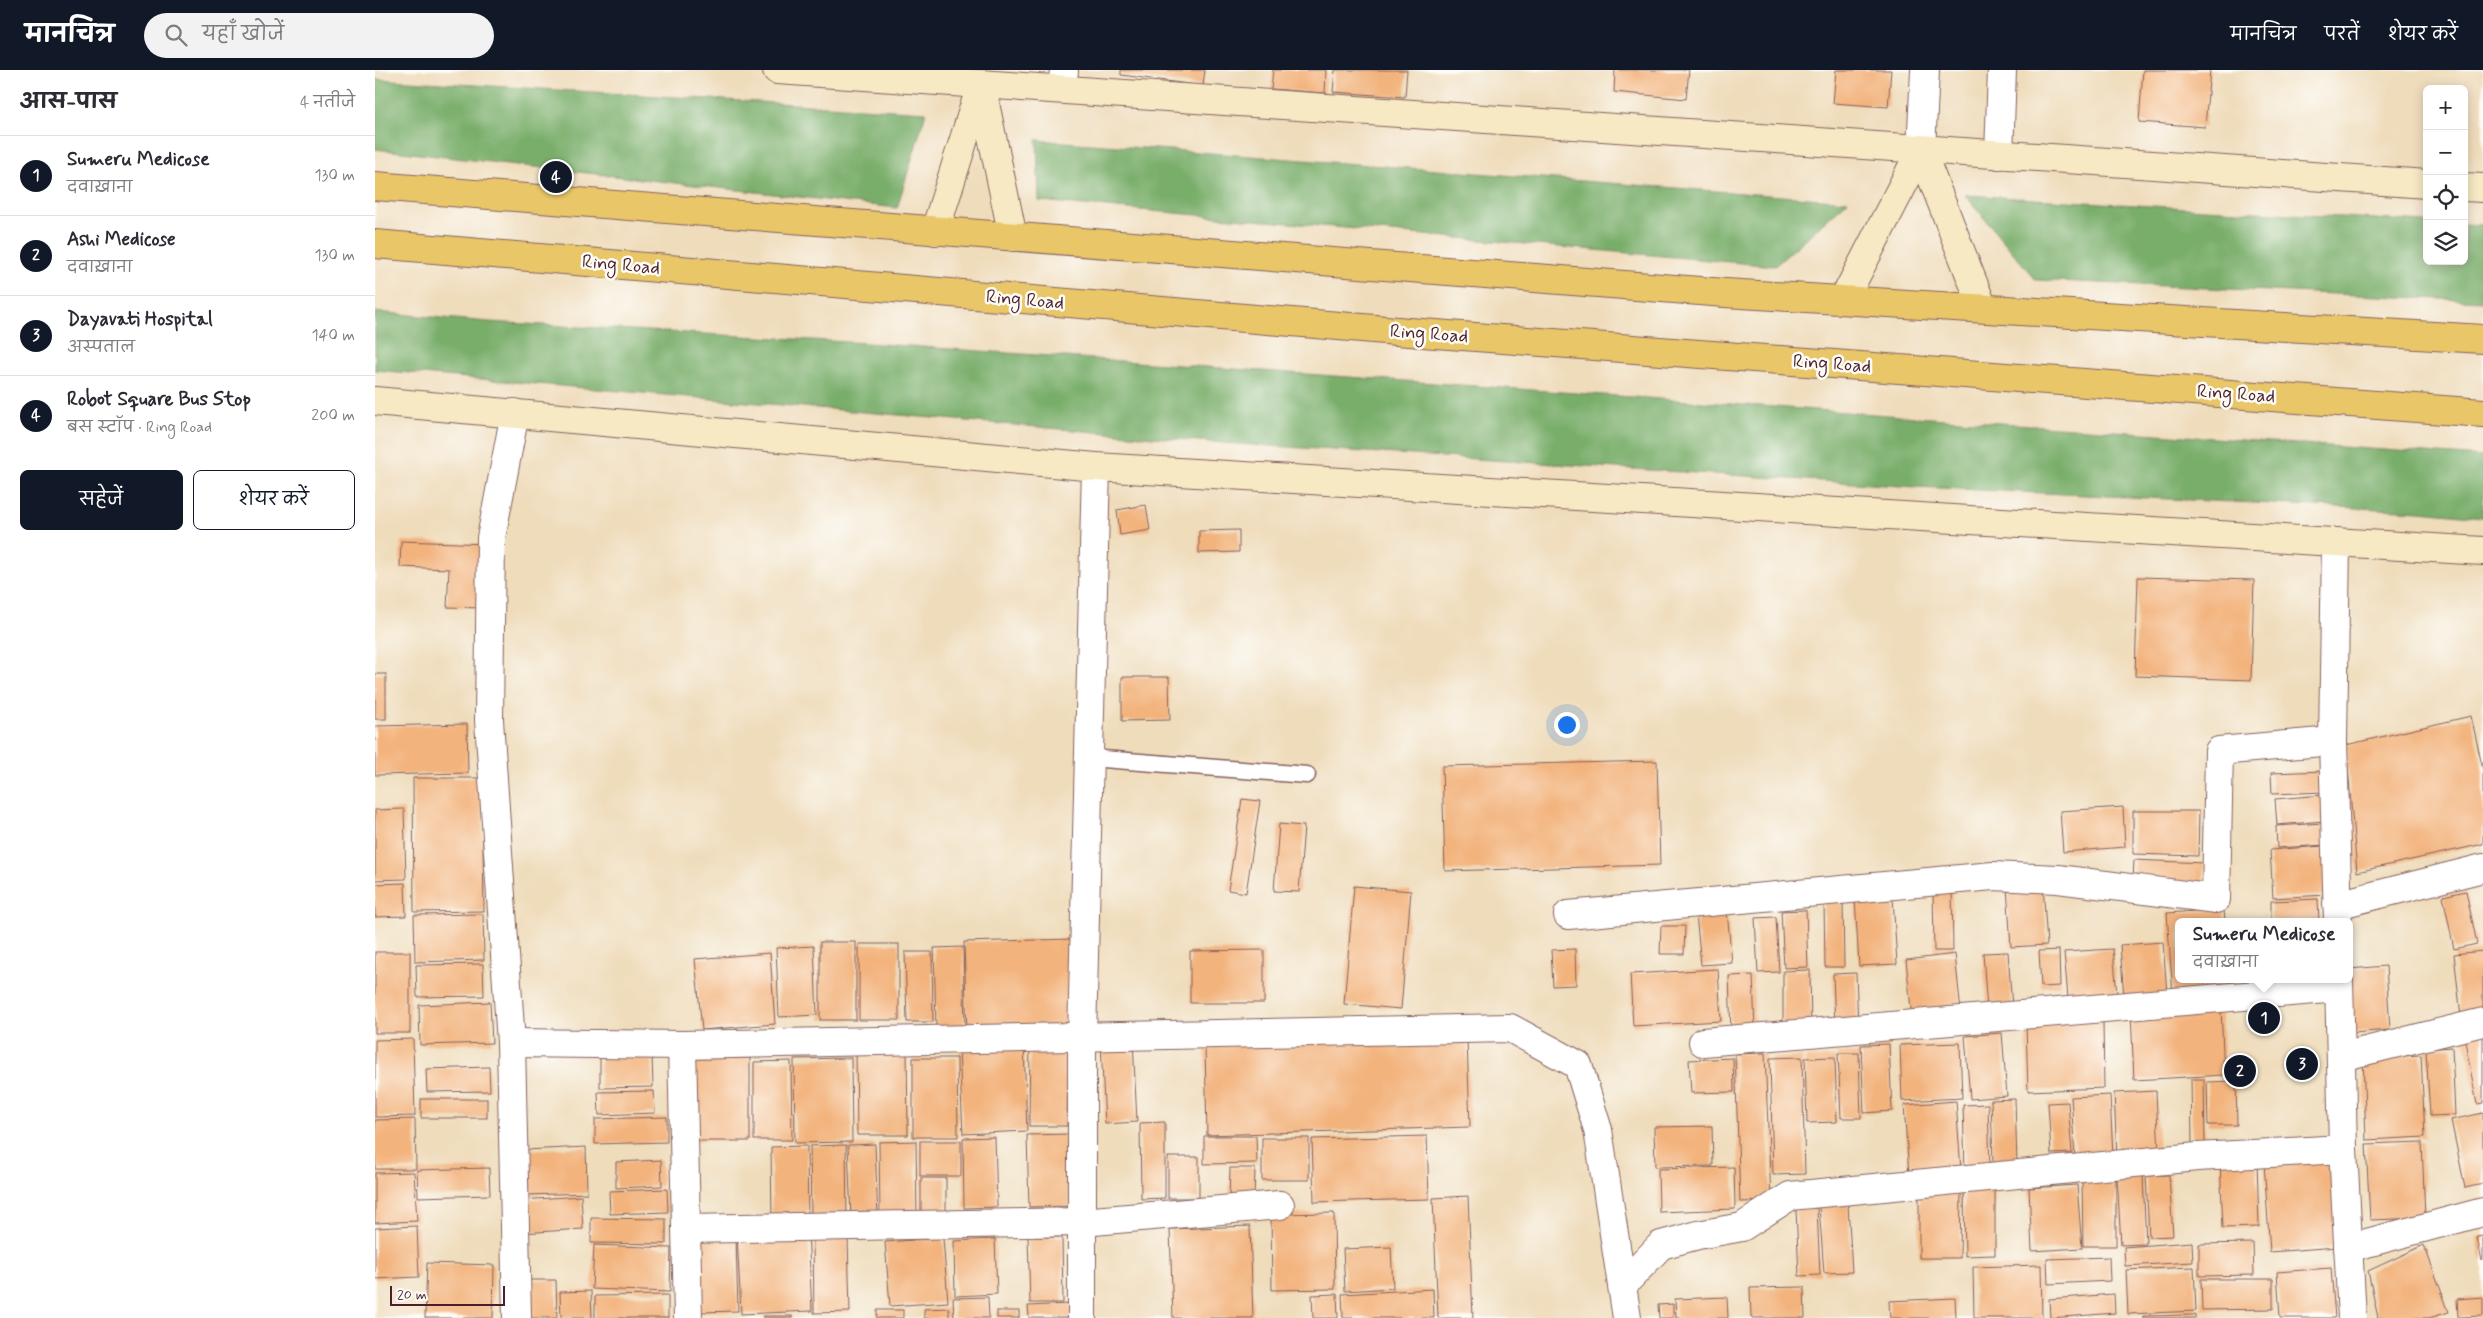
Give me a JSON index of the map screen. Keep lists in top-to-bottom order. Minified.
{"streets":{"main road":["Ring Road"]},"scale_bar":"20 m","page":{"header":"मानचित्र","search":"यहाँ खोजें","nav":["मानचित्र","परतें","शेयर करें"],"heading":["आस-पास","4 नतीजे"],"map_buttons":["+","−"],"list":[{"mark":"1","name":"Sumeru Medicose","note":"दवाख़ाना","value":"130 m"},{"mark":"2","name":"Ashi Medicose","note":"दवाख़ाना","value":"130 m"},{"mark":"3","name":"Dayavati Hospital","note":"अस्पताल","value":"140 m"},{"mark":"4","name":"Robot Square Bus Stop","note":"बस स्टॉप · Ring Road","value":"200 m"}],"pins":["4","1","3","2"],"buttons":["सहेजें","शेयर करें"],"popup":["Sumeru Medicose","दवाख़ाना"],"scale":"20 m"}}
